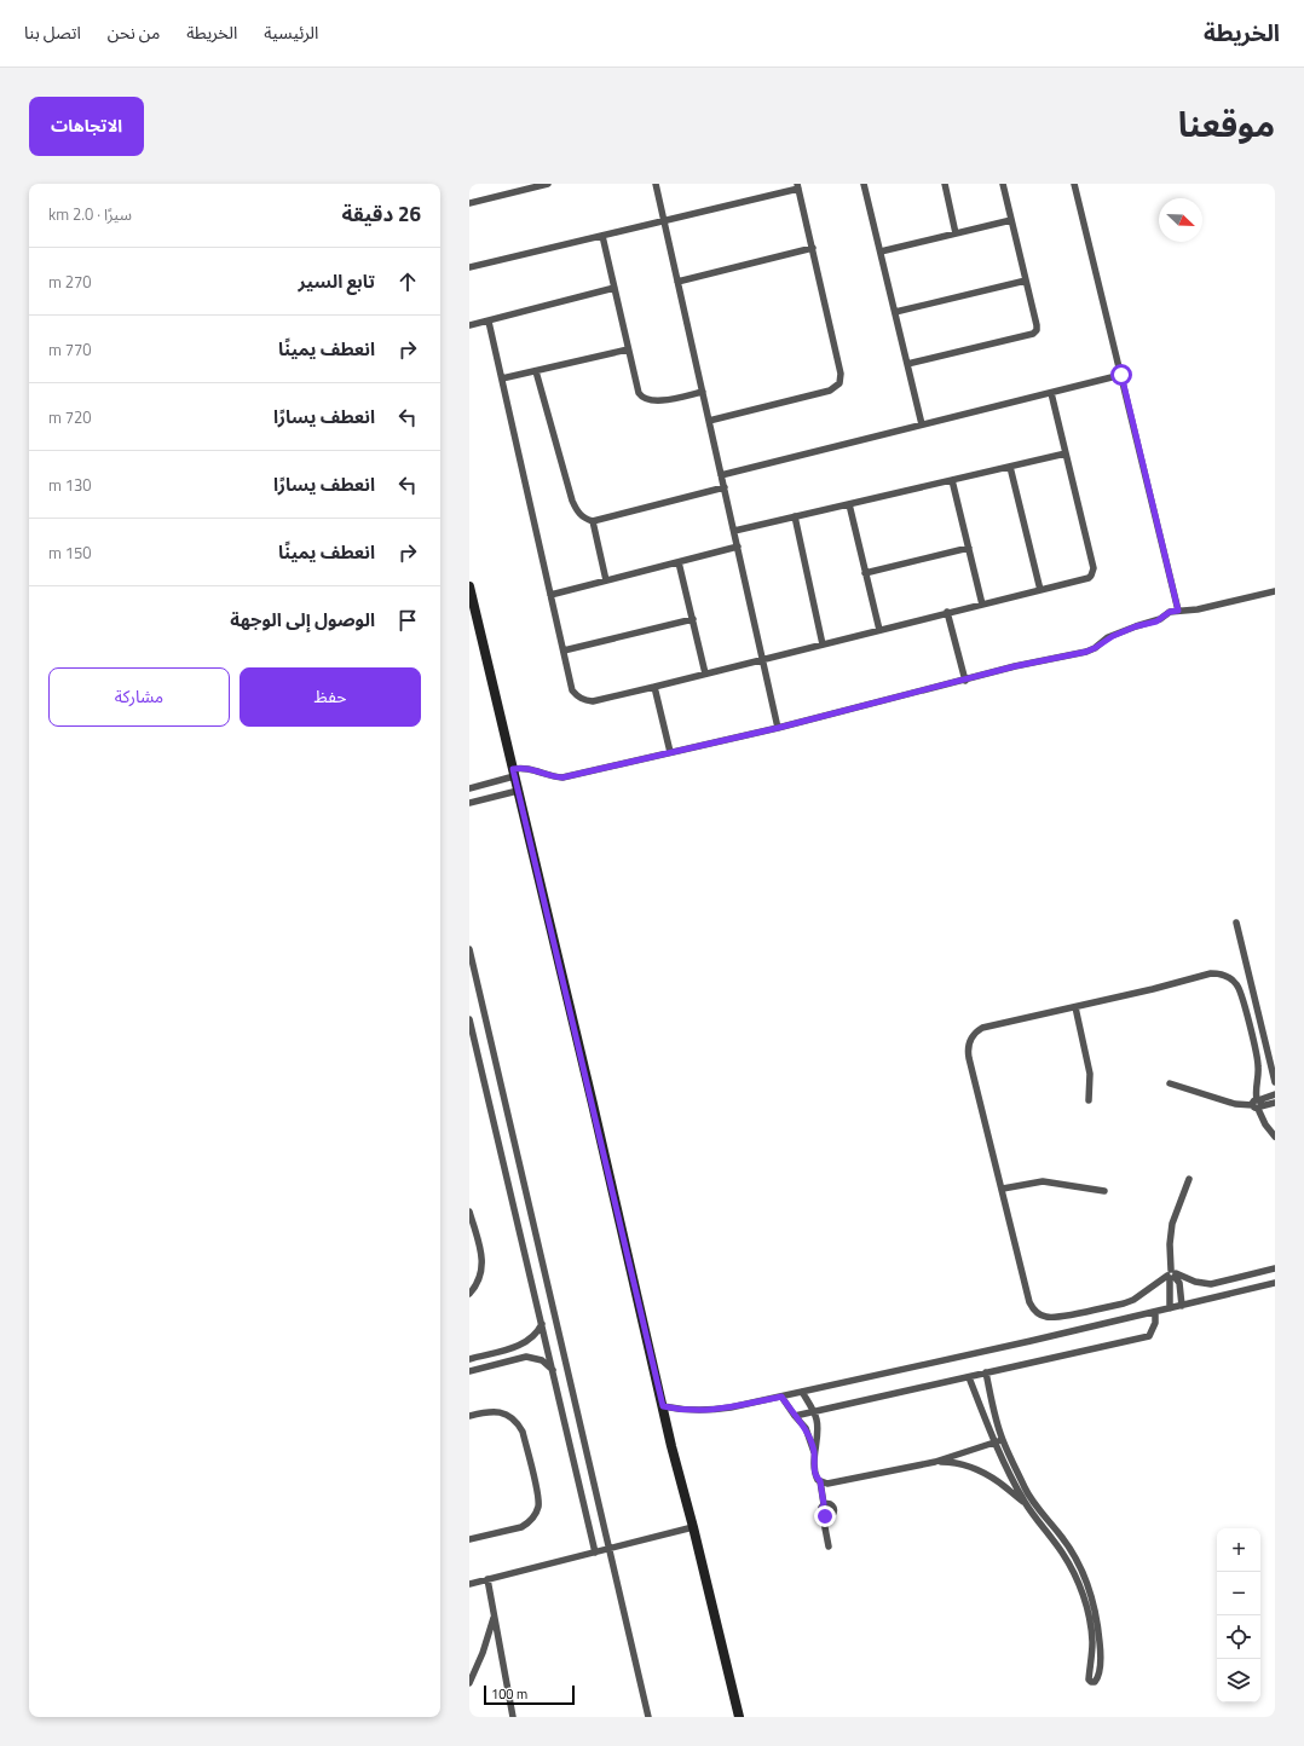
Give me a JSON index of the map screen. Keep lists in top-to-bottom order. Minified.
{"scale_bar":"100 m","north":"bottom right","page":{"header":"الخريطة","nav":["الرئيسية","الخريطة","من نحن","اتصل بنا"],"title":"موقعنا","buttons":["الاتجاهات",["حفظ","مشاركة"]],"heading":["26 دقيقة","سيرًا · 2.0 km"],"list":[["تابع السير","270 m"],["انعطف يمينًا","770 m"],["انعطف يسارًا","720 m"],["انعطف يسارًا","130 m"],["انعطف يمينًا","150 m"],"الوصول إلى الوجهة"],"map_buttons":["+","−"],"scale":"100 m"}}
